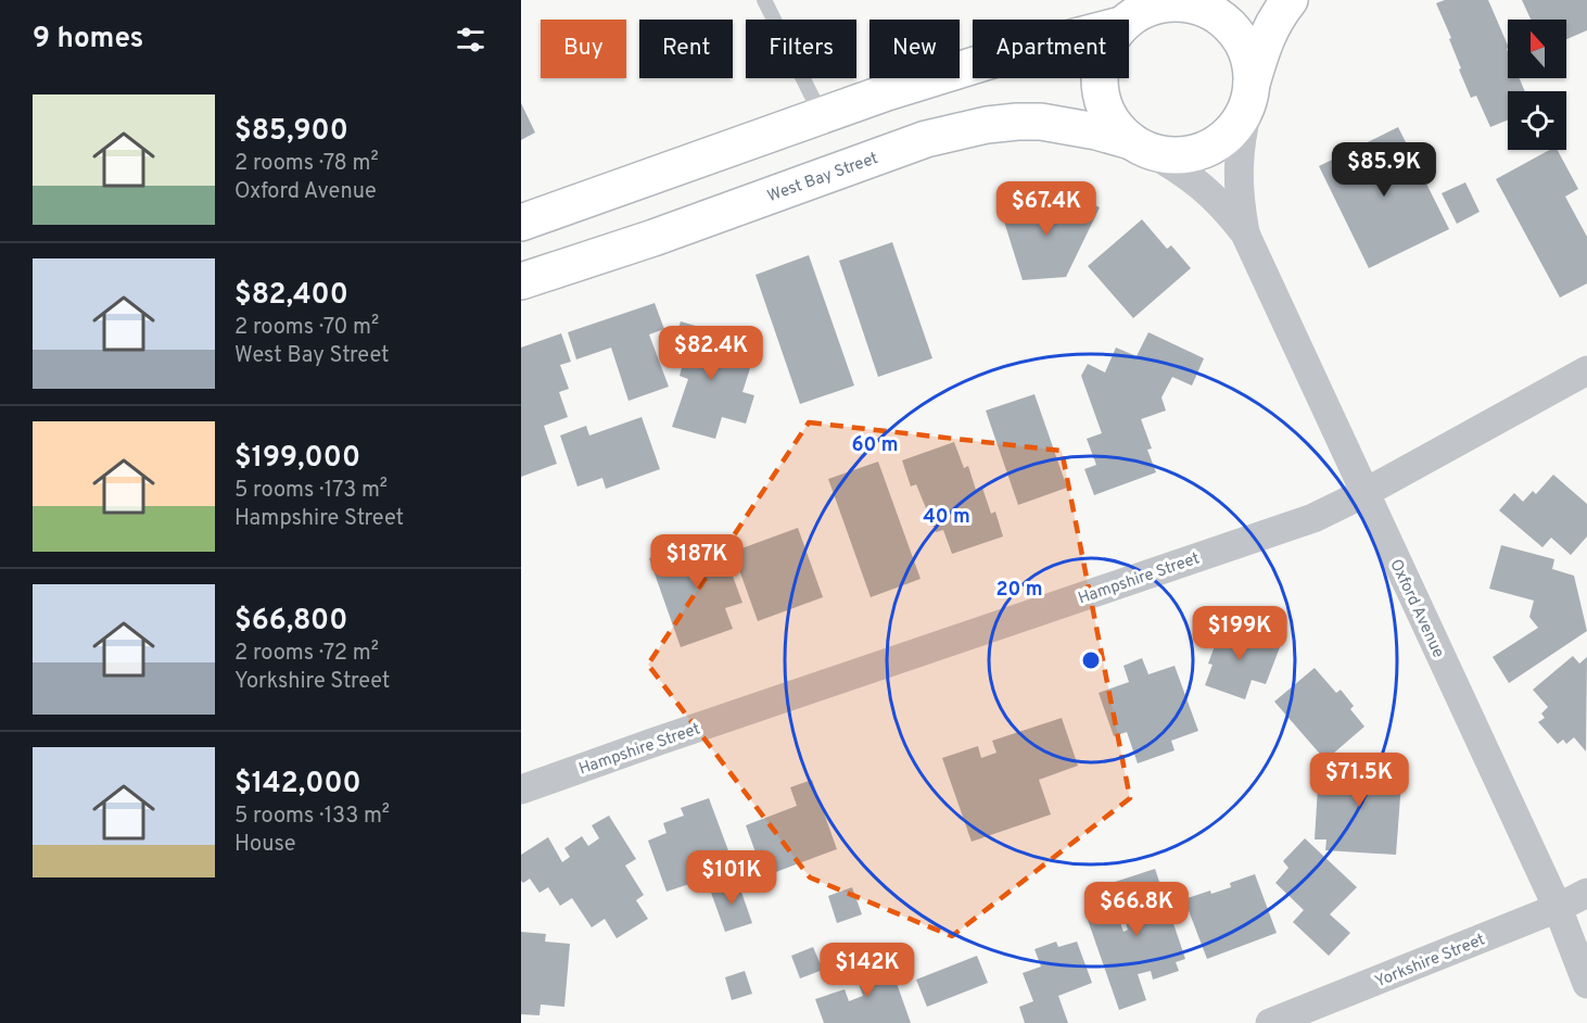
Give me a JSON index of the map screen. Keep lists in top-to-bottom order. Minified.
{"streets":{"main road":["West Bay Street"],"street":["Hampshire Street","Oxford Avenue","Yorkshire Street"]},"crossings":[["West Bay Street","Oxford Avenue"],["Hampshire Street","Oxford Avenue"],["Oxford Avenue","Yorkshire Street"]],"north":"top","page":{"heading":"9 homes","chip":["Buy","Rent","Filters","New","Apartment"],"list":[{"name":"$85,900","note":"2 rooms · 78 m² · Oxford Avenue"},{"name":"$82,400","note":"2 rooms · 70 m² · West Bay Street"},{"name":"$199,000","note":"5 rooms · 173 m² · Hampshire Street"},{"name":"$66,800","note":"2 rooms · 72 m² · Yorkshire Street"},{"name":"$142,000","note":"5 rooms · 133 m² · House"}],"price":["$85.9K","$67.4K","$82.4K","$187K","$199K","$71.5K","$101K","$66.8K","$142K"]},"rings":["60 m","40 m","20 m"]}
